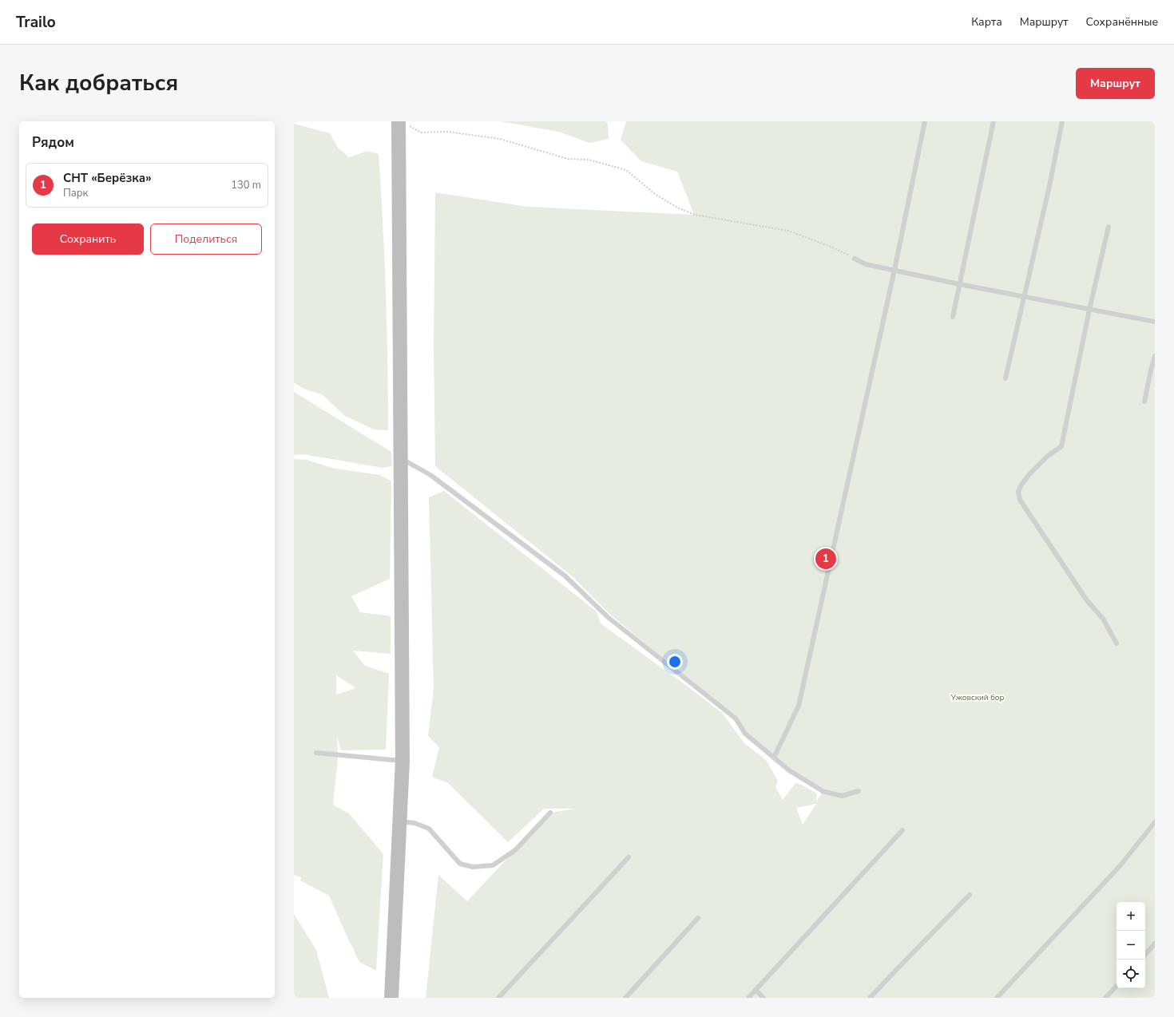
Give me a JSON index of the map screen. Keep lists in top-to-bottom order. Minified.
{"parks":["Ужовский бор"],"page":{"header":"Trailo","nav":["Карта","Маршрут","Сохранённые"],"title":"Как добраться","buttons":["Маршрут",["Сохранить","Поделиться"]],"heading":"Рядом","list":[{"mark":"1","name":"СНТ «Берёзка»","note":"Парк","value":"130 m"}],"pins":"1","map_buttons":["+","−"]}}
